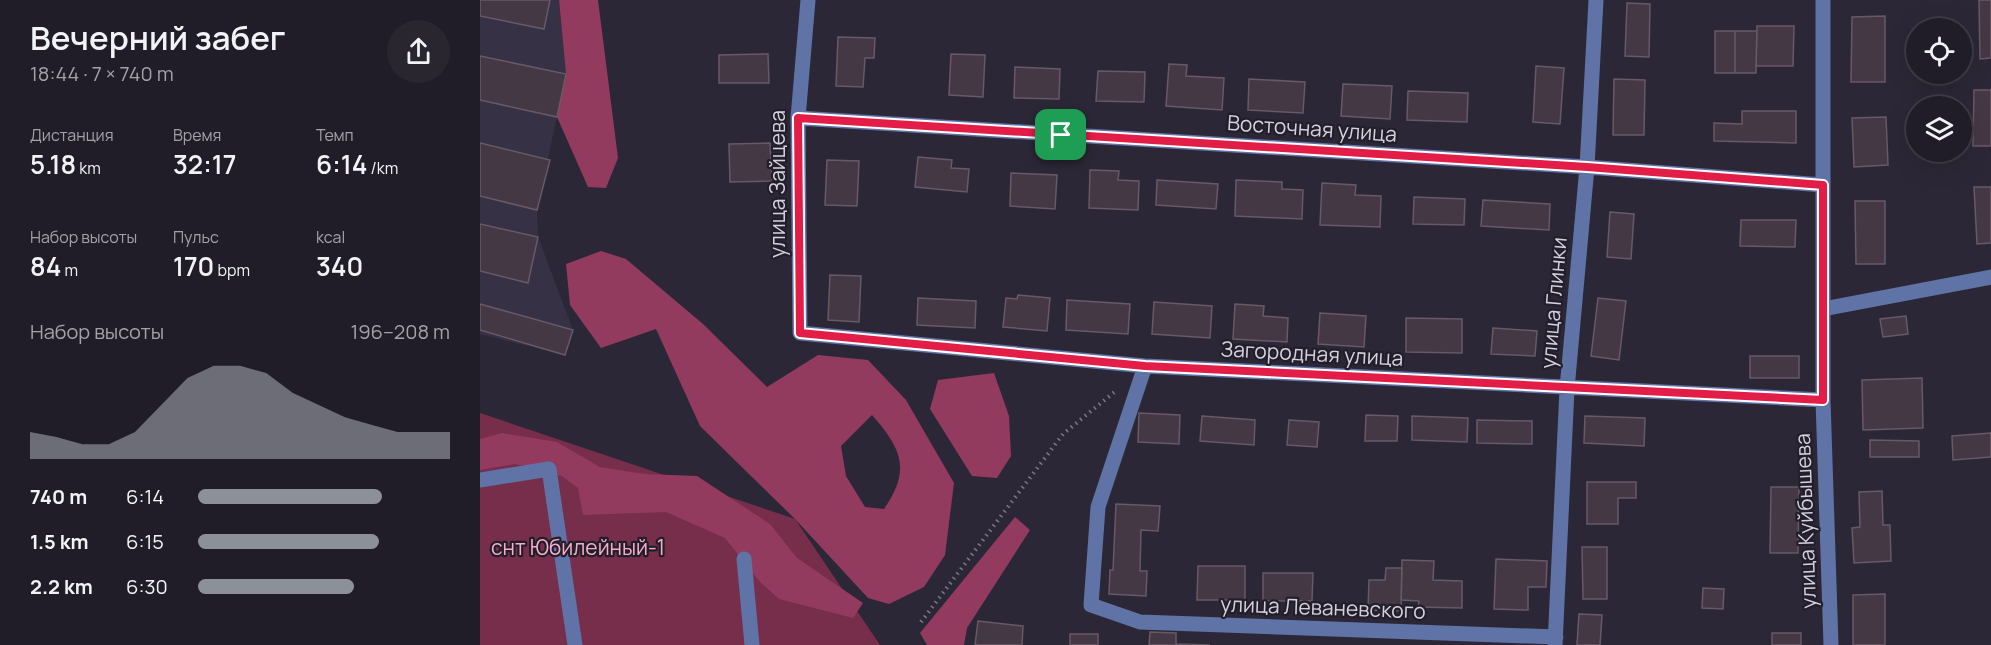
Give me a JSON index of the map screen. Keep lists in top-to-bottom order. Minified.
{"streets":{"street":["Восточная улица","улица Зайцева","улица Глинки","Загородная улица","улица Куйбышева","улица Леваневского"]},"crossings":[["Восточная улица","улица Зайцева"],["Восточная улица","улица Глинки"],["Восточная улица","улица Куйбышева"],["улица Зайцева","Загородная улица"],["улица Глинки","Загородная улица"],["улица Глинки","улица Леваневского"],["Загородная улица","улица Куйбышева"],["Загородная улица","улица Леваневского"]],"parks":["снт Юбилейный-1"],"page":{"heading":["Вечерний забег","18:44 · 7 × 740 m"],"stats":[["Дистанция","5.18 km"],["Время","32:17"],["Темп","6:14 /km"],["Набор высоты","84 m"],["Пульс","170 bpm"],["kcal","340"]],"chart":["Набор высоты","196–208 m"],"list":[{"name":"740 m","note":"6:14"},{"name":"1.5 km","note":"6:15"},{"name":"2.2 km","note":"6:30"}]}}
